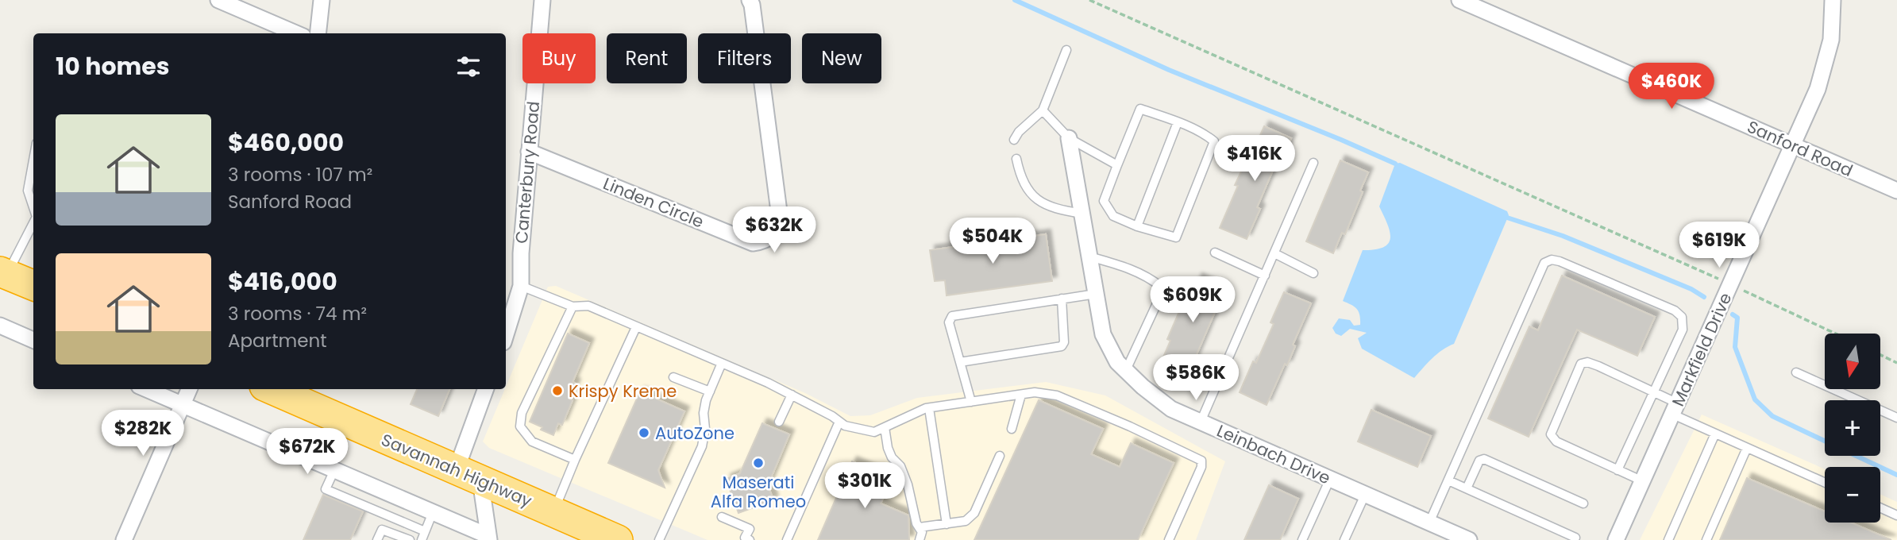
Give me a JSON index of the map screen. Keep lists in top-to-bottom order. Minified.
{"streets":{"highway":["Savannah Highway"],"street":["Sanford Road","Canterbury Road","Linden Circle","Markfield Drive","Leinbach Drive"]},"crossings":[["Sanford Road","Markfield Drive"],["Canterbury Road","Linden Circle"]],"places":["Krispy Kreme","AutoZone","Maserati Alfa Romeo"],"north":"bottom","page":{"chip":["Buy","Rent","Filters","New"],"heading":"10 homes","price":["$460K","$416K","$632K","$504K","$619K","$609K","$586K","$282K","$672K","$301K"],"list":[{"name":"$460,000","note":"3 rooms · 107 m² · Sanford Road"},{"name":"$416,000","note":"3 rooms · 74 m² · Apartment"}],"map_buttons":["+","−"]}}
